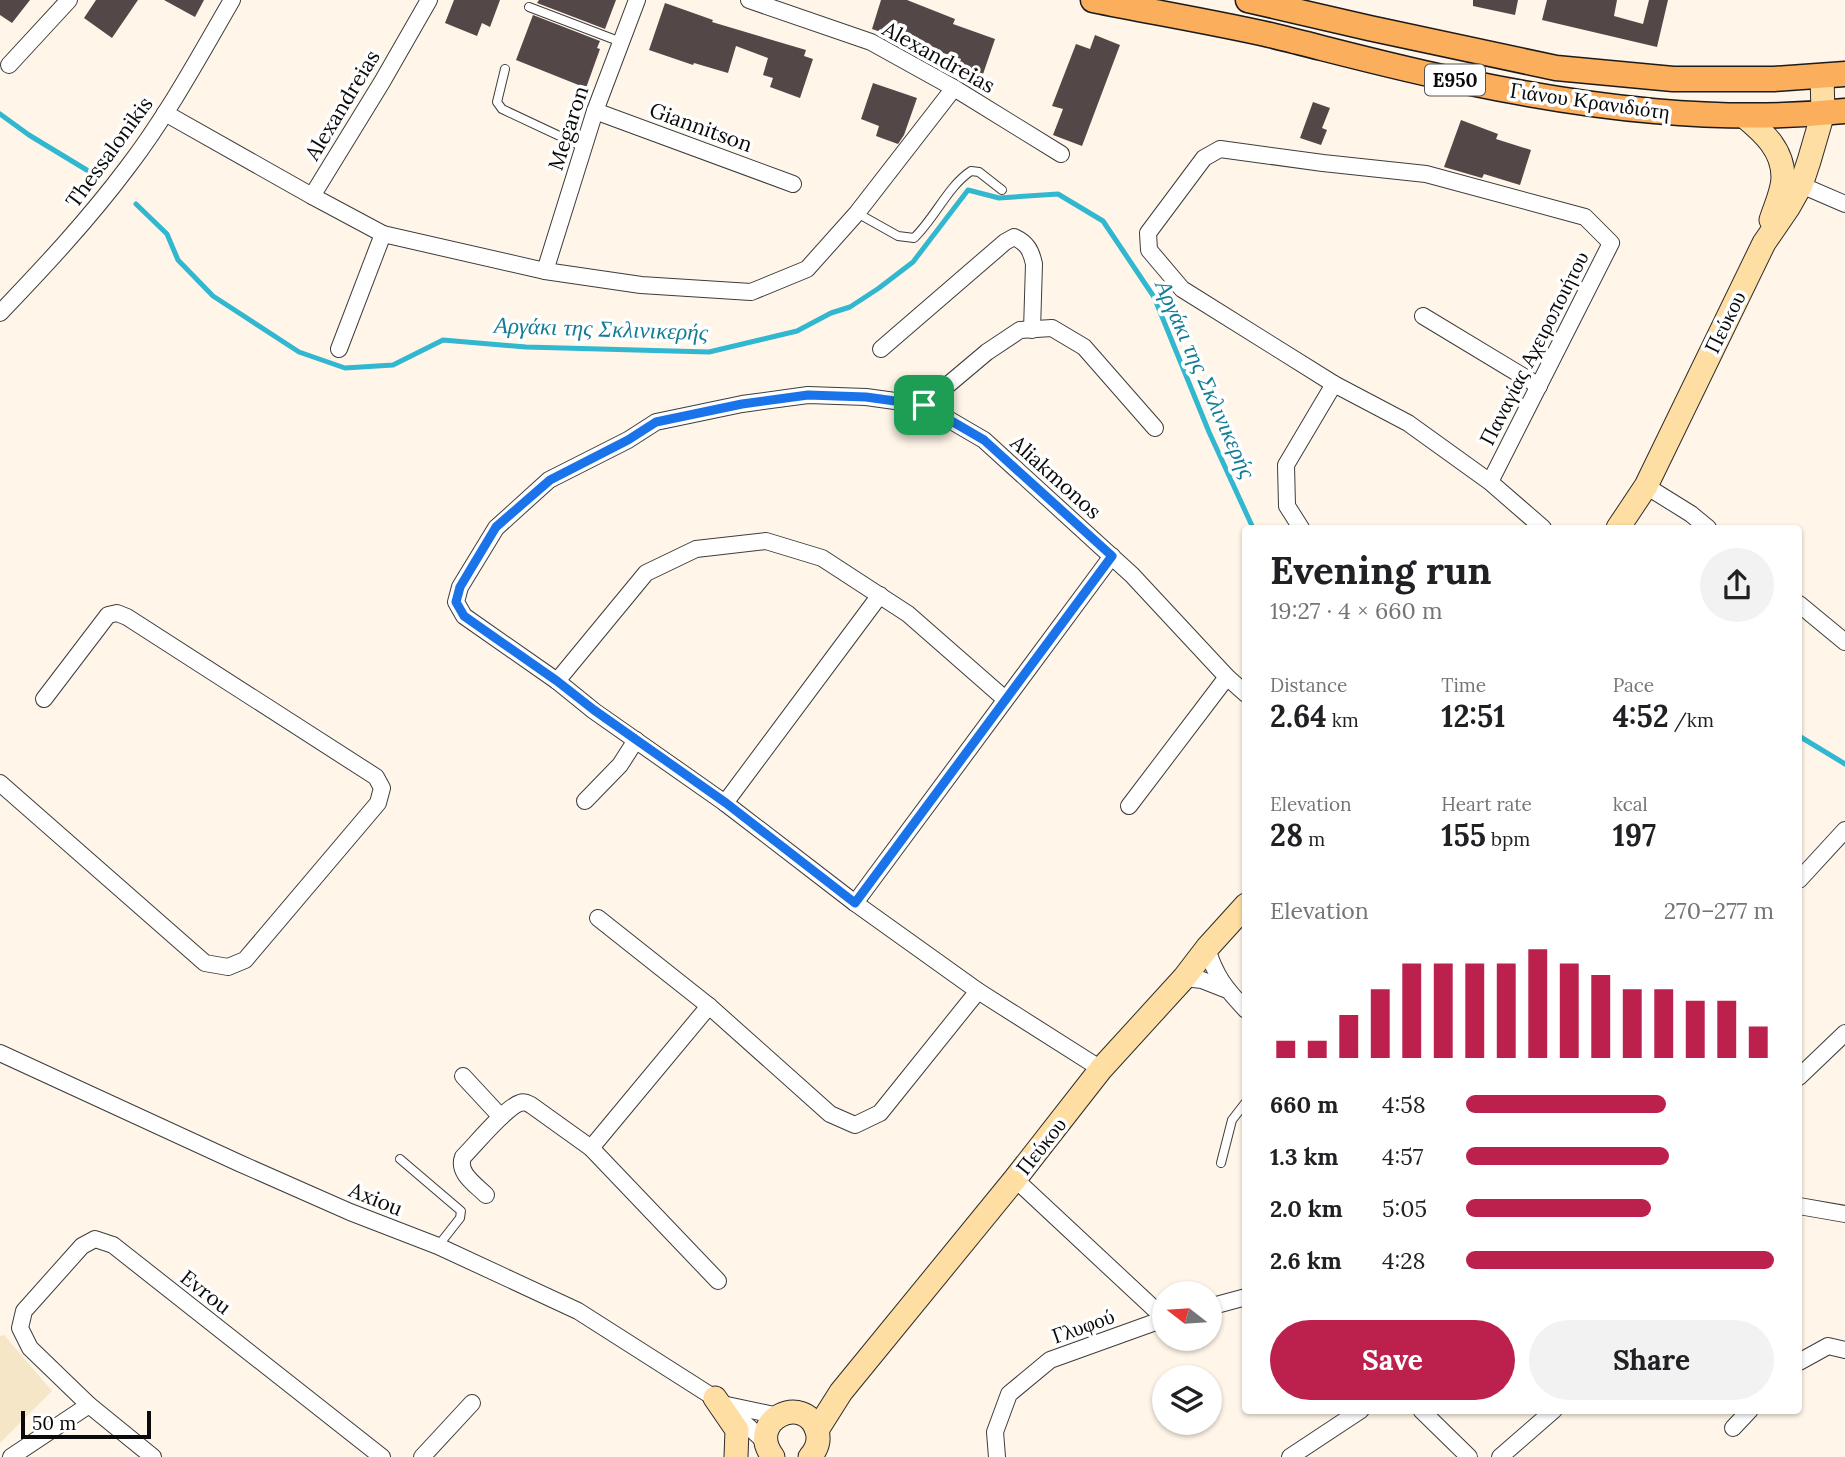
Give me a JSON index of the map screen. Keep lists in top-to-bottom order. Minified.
{"streets":{"main road":["E950","Γιάνου Κρανιδιότη","Πεύκου"],"street":["Alexandreias","Giannitson","Megaron","Thessalonikis","Παναγίας Αχειροποιήτου","Aliakmonos","Axiou","Evrou","Γλυφού"]},"crossings":[["Γιάνου Κρανιδιότη","Πεύκου"],["Giannitson","Megaron"],["Πεύκου","Aliakmonos"],["Πεύκου","Axiou"]],"water":["Αργάκι της Σκλινικερής"],"scale_bar":"50 m","north":"left","page":{"heading":["Evening run","19:27 · 4 × 660 m"],"stats":[["Distance","2.64 km"],["Time","12:51"],["Pace","4:52 /km"],["Elevation","28 m"],["Heart rate","155 bpm"],["kcal","197"]],"chart":["Elevation","270–277 m"],"list":[{"name":"660 m","note":"4:58"},{"name":"1.3 km","note":"4:57"},{"name":"2.0 km","note":"5:05"},{"name":"2.6 km","note":"4:28"}],"buttons":["Save","Share"],"scale":"50 m"}}
